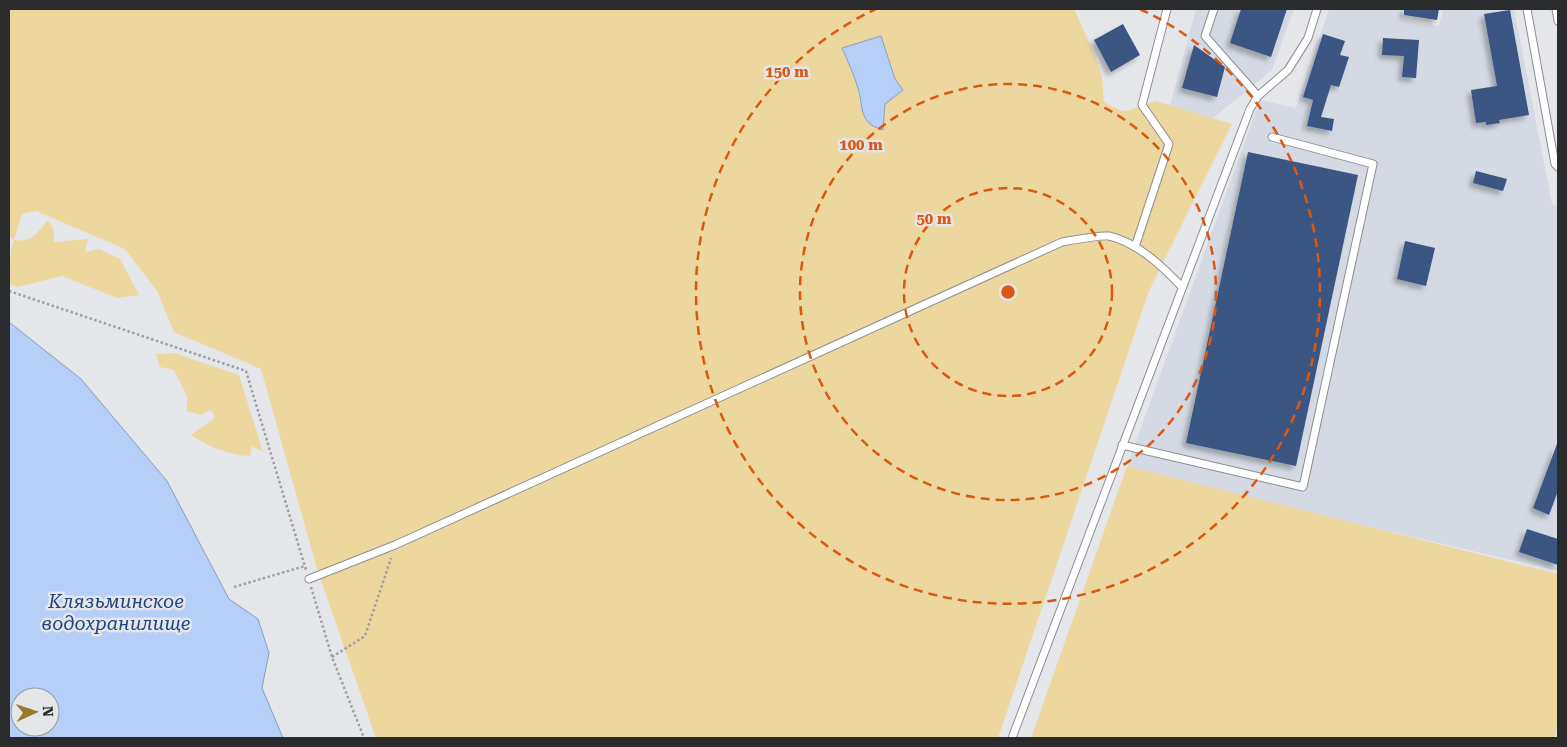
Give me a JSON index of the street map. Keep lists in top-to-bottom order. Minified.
{"water":["Клязьминское водохранилище"],"north":"right","rings":["150 m","100 m","50 m"]}
